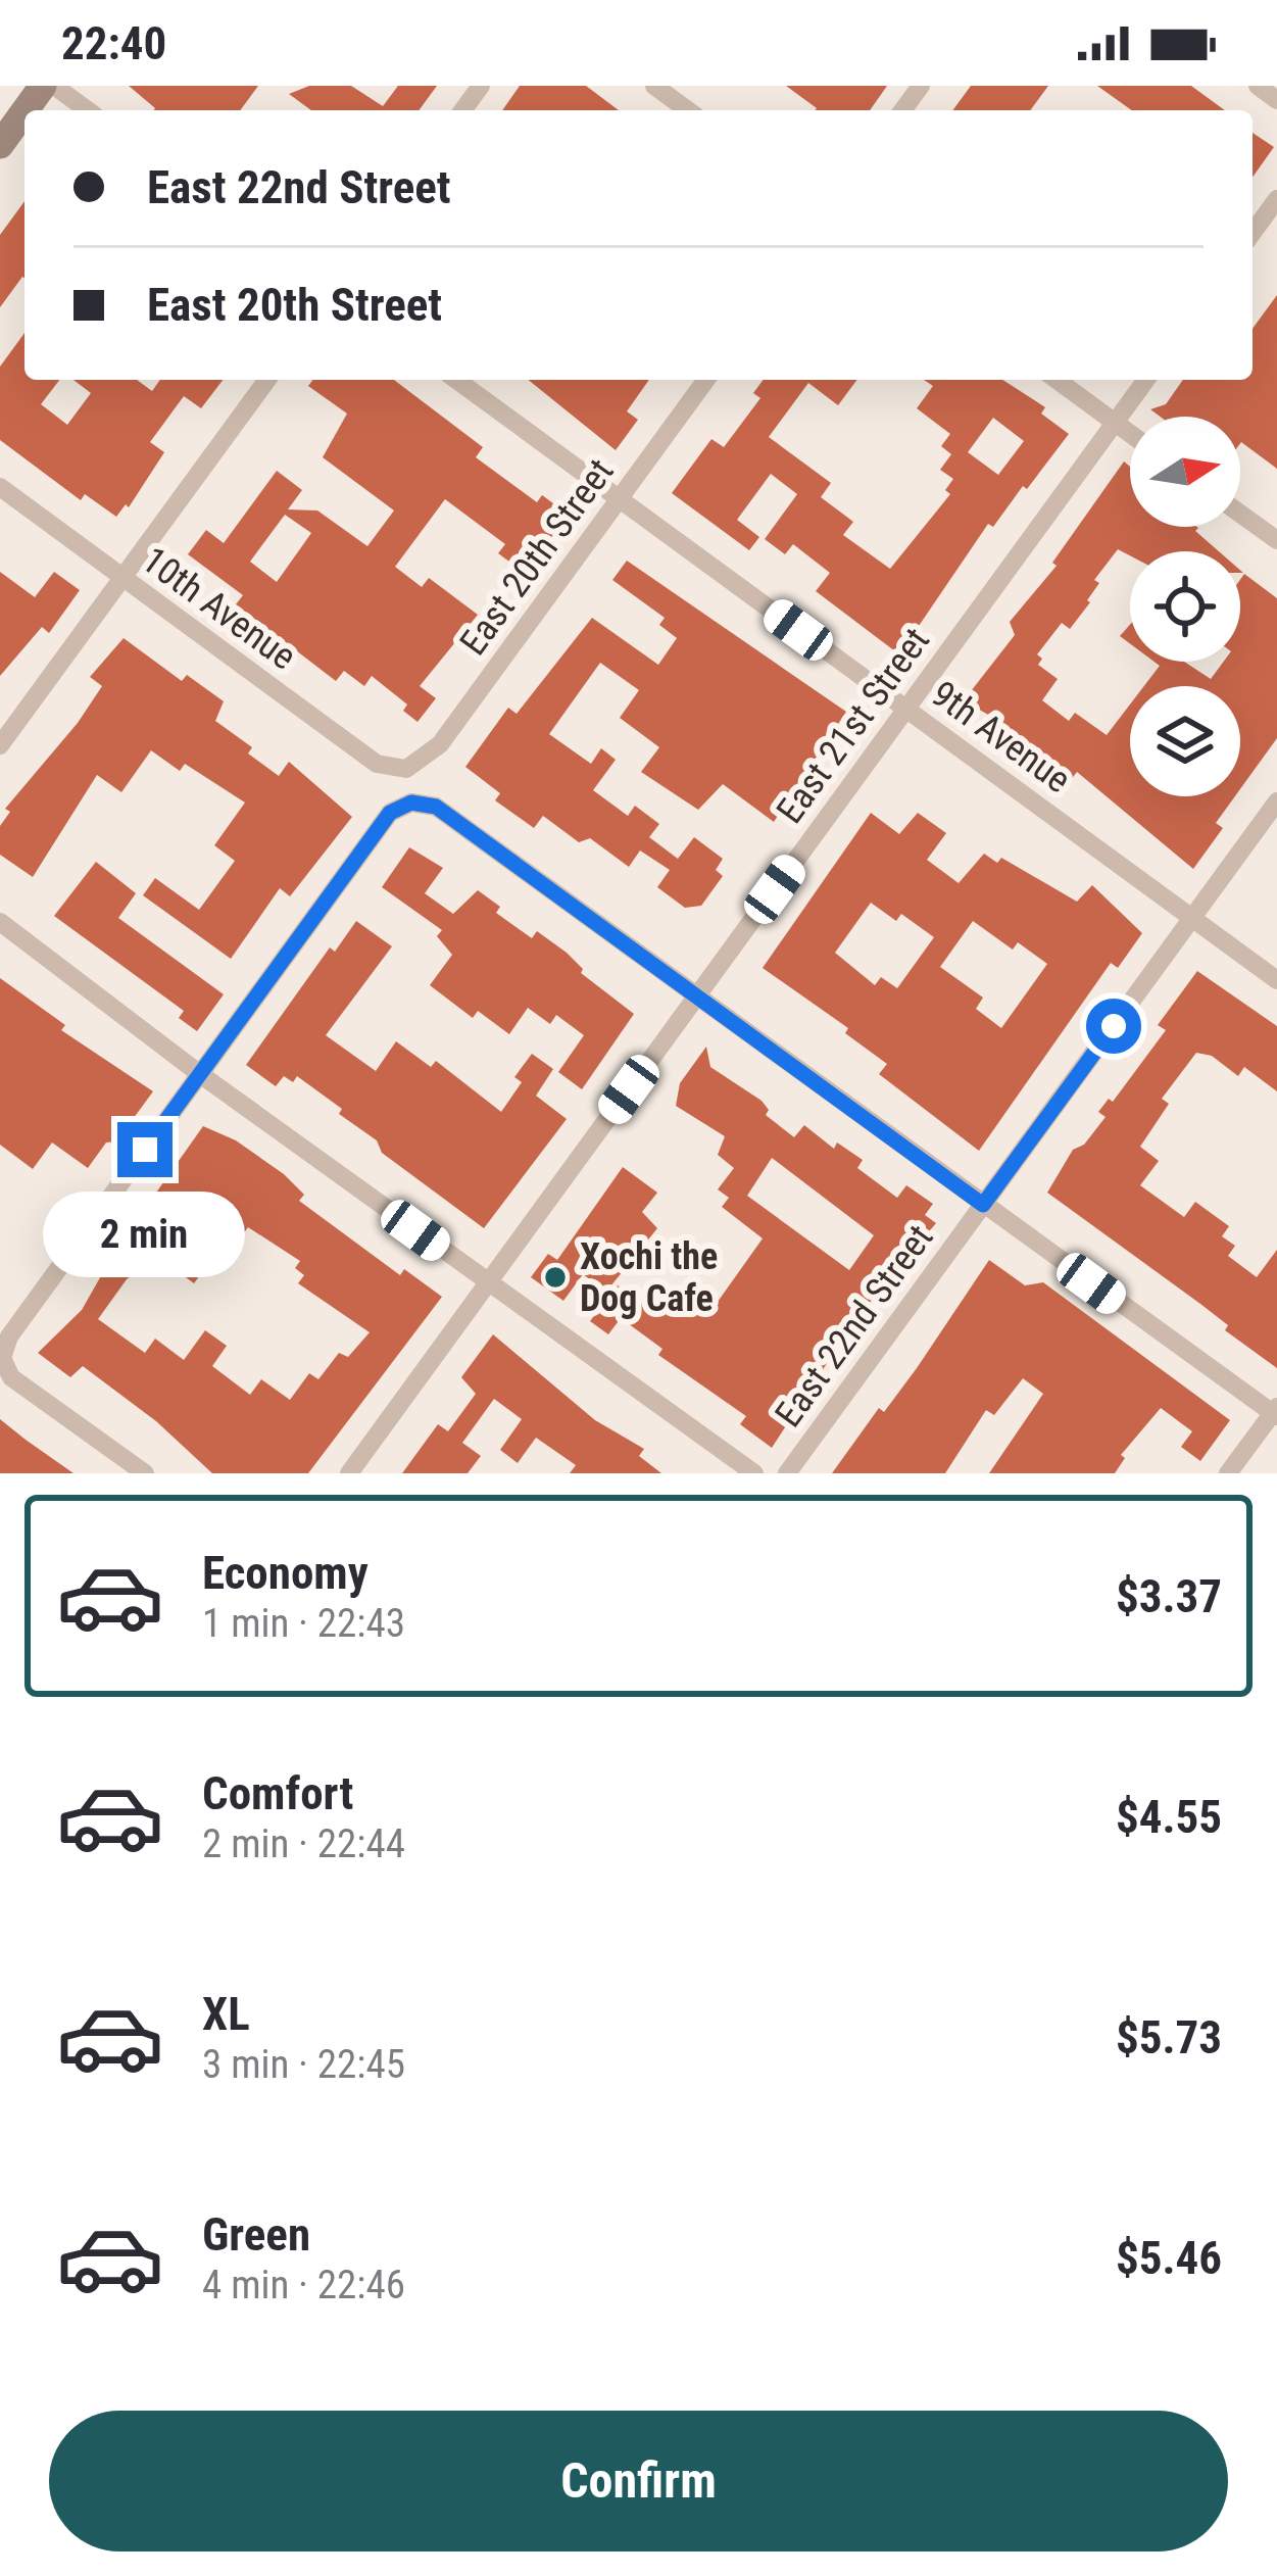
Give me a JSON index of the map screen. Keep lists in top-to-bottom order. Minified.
{"streets":{"street":["East 20th Street","10th Avenue","East 21st Street","9th Avenue","East 22nd Street"]},"crossings":[["East 20th Street","10th Avenue"],["East 20th Street","9th Avenue"],["East 21st Street","9th Avenue"],["9th Avenue","East 22nd Street"]],"places":["Xochi the Dog Cafe"],"north":"right","page":{"status":"22:40","banner":["East 22nd Street","East 20th Street"],"bubble":"2 min","list":[{"name":"Economy","note":"1 min · 22:43","value":"$3.37"},{"name":"Comfort","note":"2 min · 22:44","value":"$4.55"},{"name":"XL","note":"3 min · 22:45","value":"$5.73"},{"name":"Green","note":"4 min · 22:46","value":"$5.46"}],"buttons":"Confirm"}}
